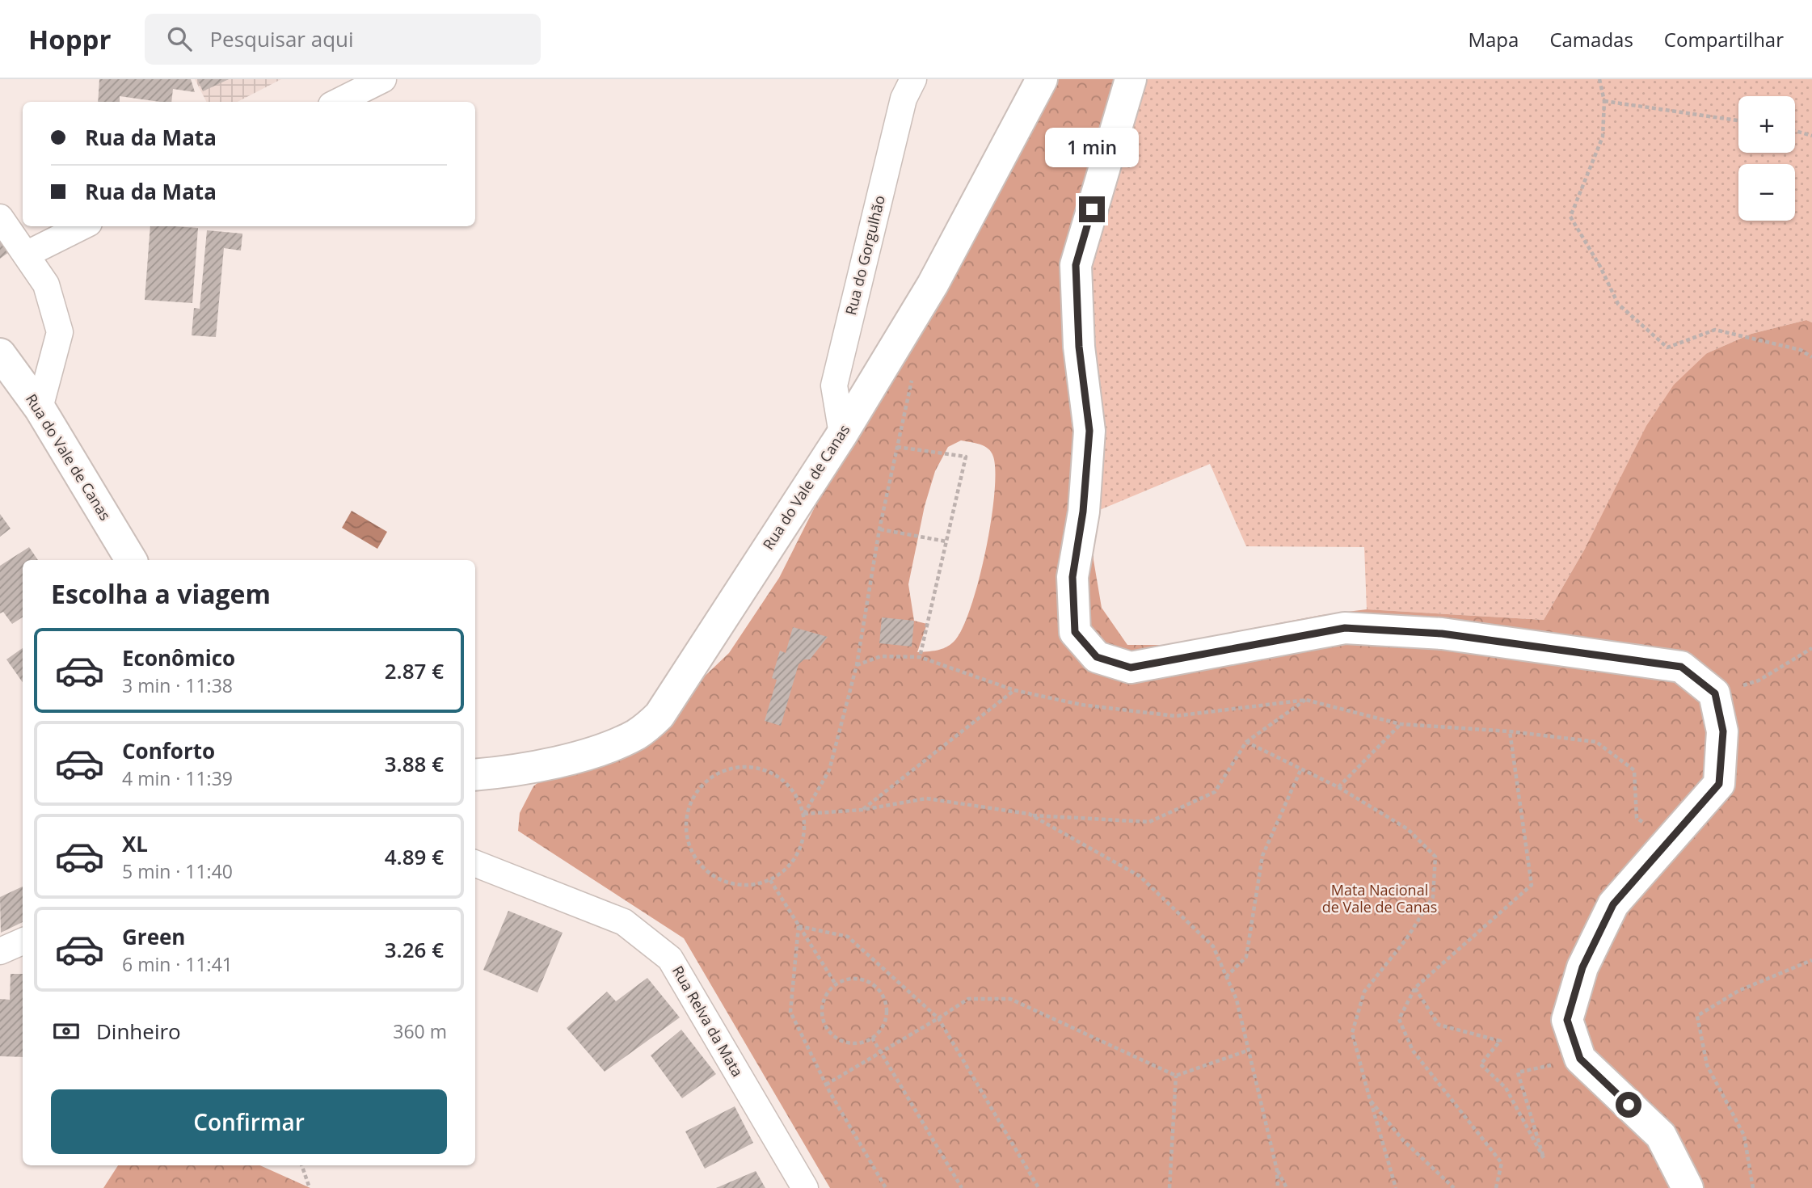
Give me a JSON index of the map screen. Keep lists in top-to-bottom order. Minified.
{"streets":{"street":["Rua do Gorgulhão","Rua do Vale de Canas","Rua Relva da Mata"]},"crossings":[["Rua do Gorgulhão","Rua do Vale de Canas"]],"parks":["Mata Nacional de Vale de Canas"],"page":{"header":"Hoppr","search":"Pesquisar aqui","nav":["Mapa","Camadas","Compartilhar"],"map_buttons":["+","−"],"banner":["Rua da Mata","Rua da Mata"],"bubble":"1 min","heading":"Escolha a viagem","list":[{"name":"Econômico","note":"3 min · 11:38","value":"2.87 €"},{"name":"Conforto","note":"4 min · 11:39","value":"3.88 €"},{"name":"XL","note":"5 min · 11:40","value":"4.89 €"},{"name":"Green","note":"6 min · 11:41","value":"3.26 €"}],"pay":["Dinheiro","360 m"],"buttons":"Confirmar"}}
